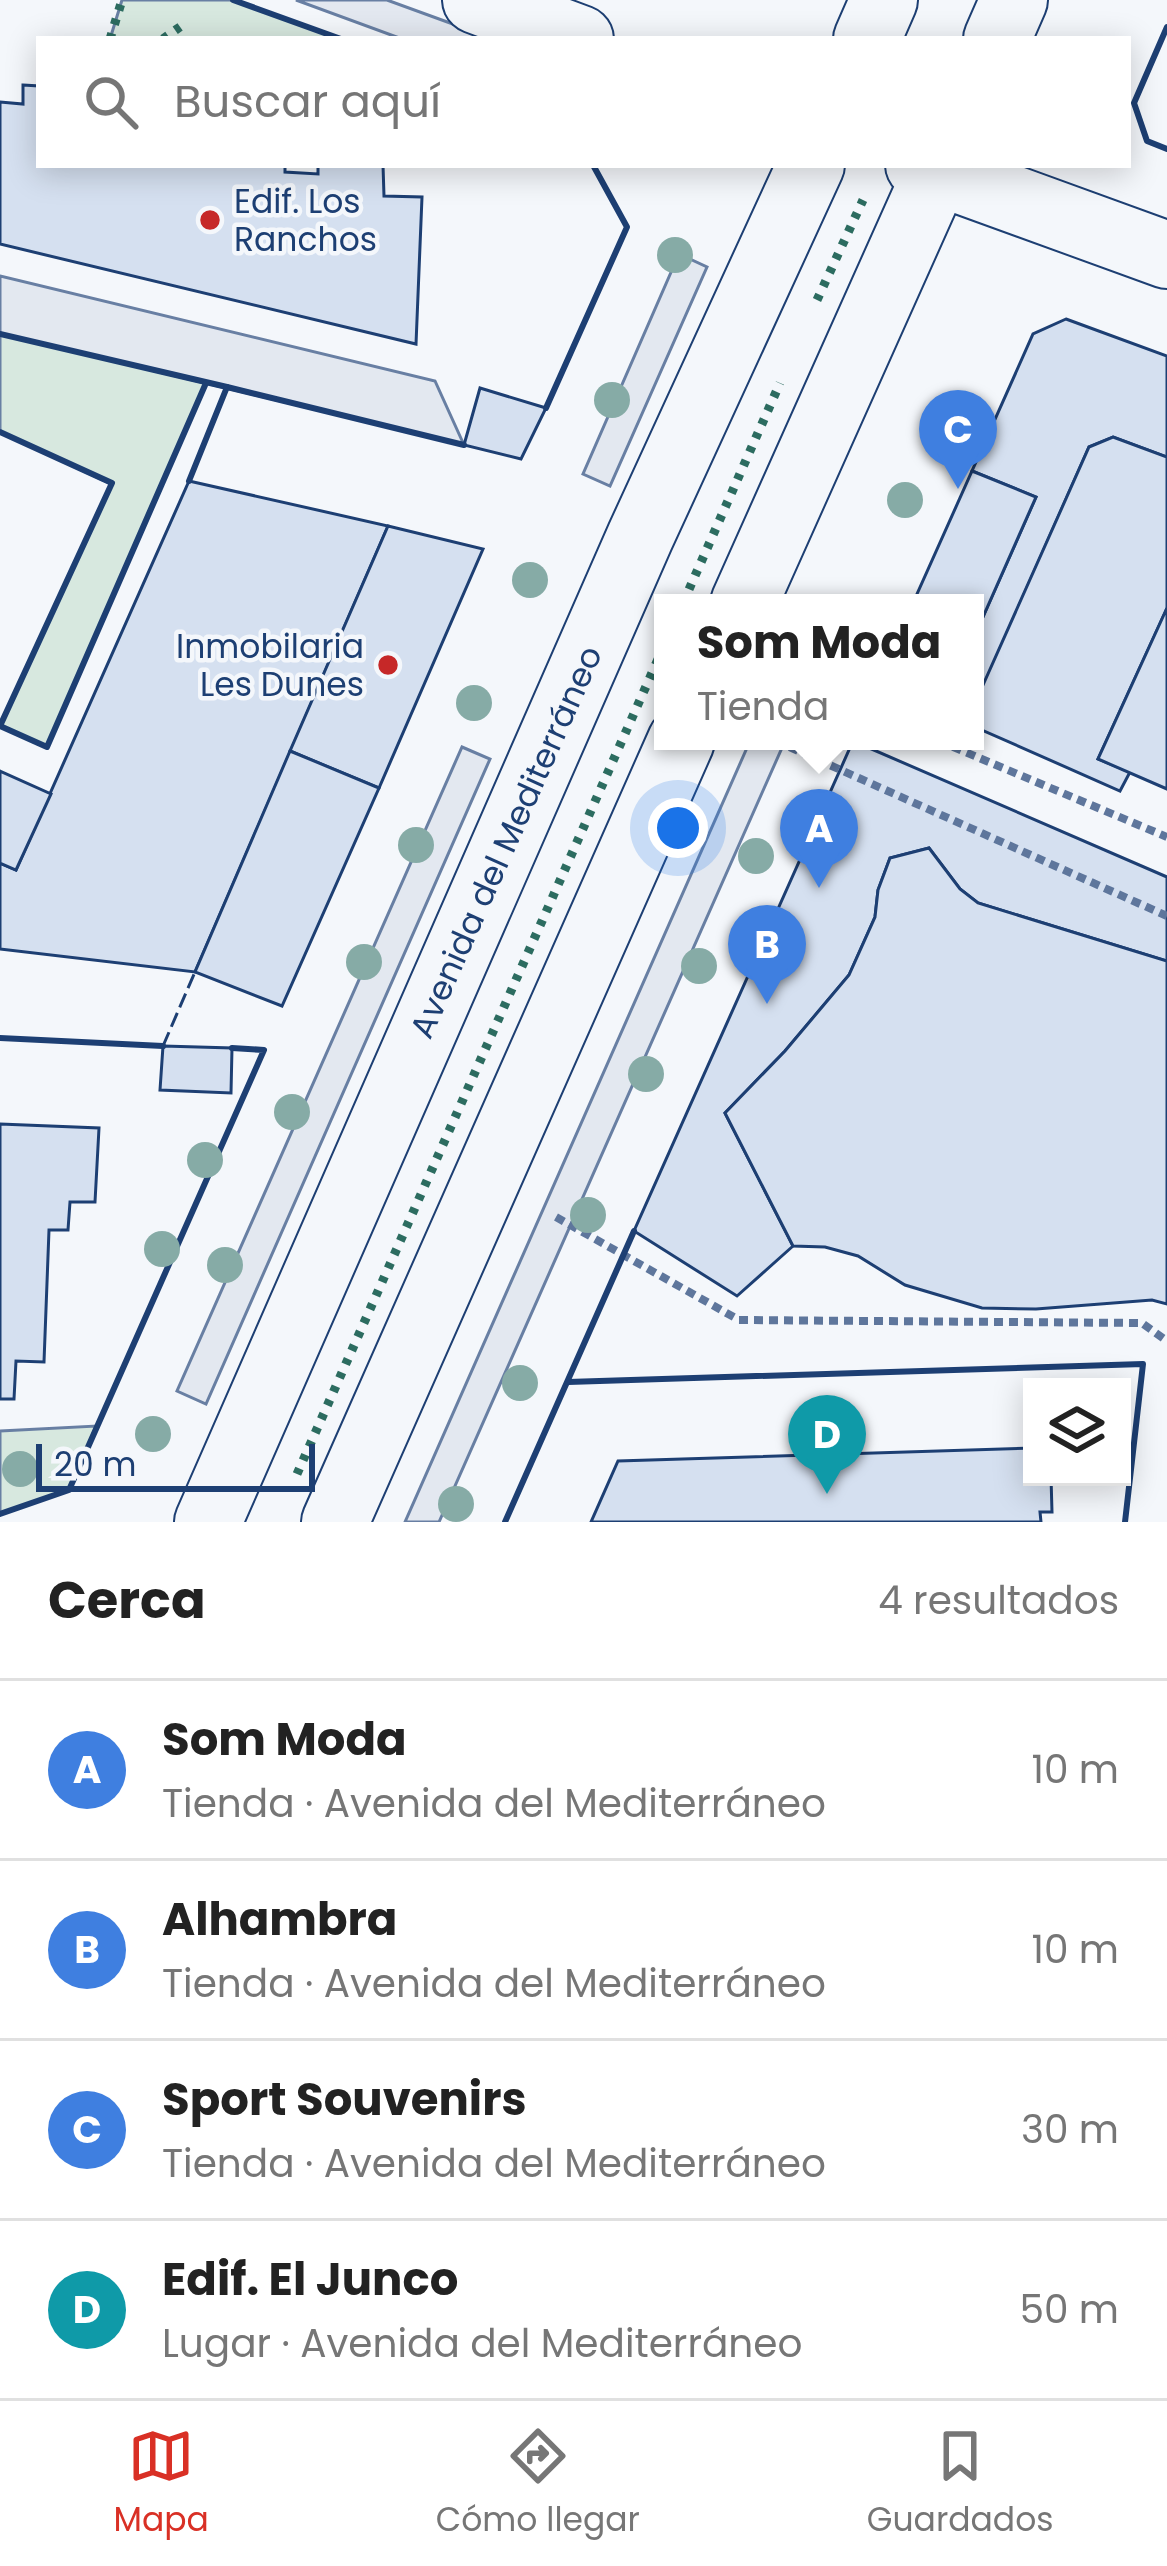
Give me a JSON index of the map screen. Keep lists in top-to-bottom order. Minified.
{"streets":{"street":["Avenida del Mediterráneo"]},"places":["Edif. Los Ranchos","Inmobilaria Les Dunes"],"scale_bar":"20 m","page":{"search":"Buscar aquí","pins":["C","A","B","D"],"popup":["Som Moda","Tienda"],"scale":"20 m","heading":["Cerca","4 resultados"],"list":[{"mark":"A","name":"Som Moda","note":"Tienda · Avenida del Mediterráneo","value":"10 m"},{"mark":"B","name":"Alhambra","note":"Tienda · Avenida del Mediterráneo","value":"10 m"},{"mark":"C","name":"Sport Souvenirs","note":"Tienda · Avenida del Mediterráneo","value":"30 m"},{"mark":"D","name":"Edif. El Junco","note":"Lugar · Avenida del Mediterráneo","value":"50 m"}],"nav":["Mapa","Cómo llegar","Guardados"]}}
